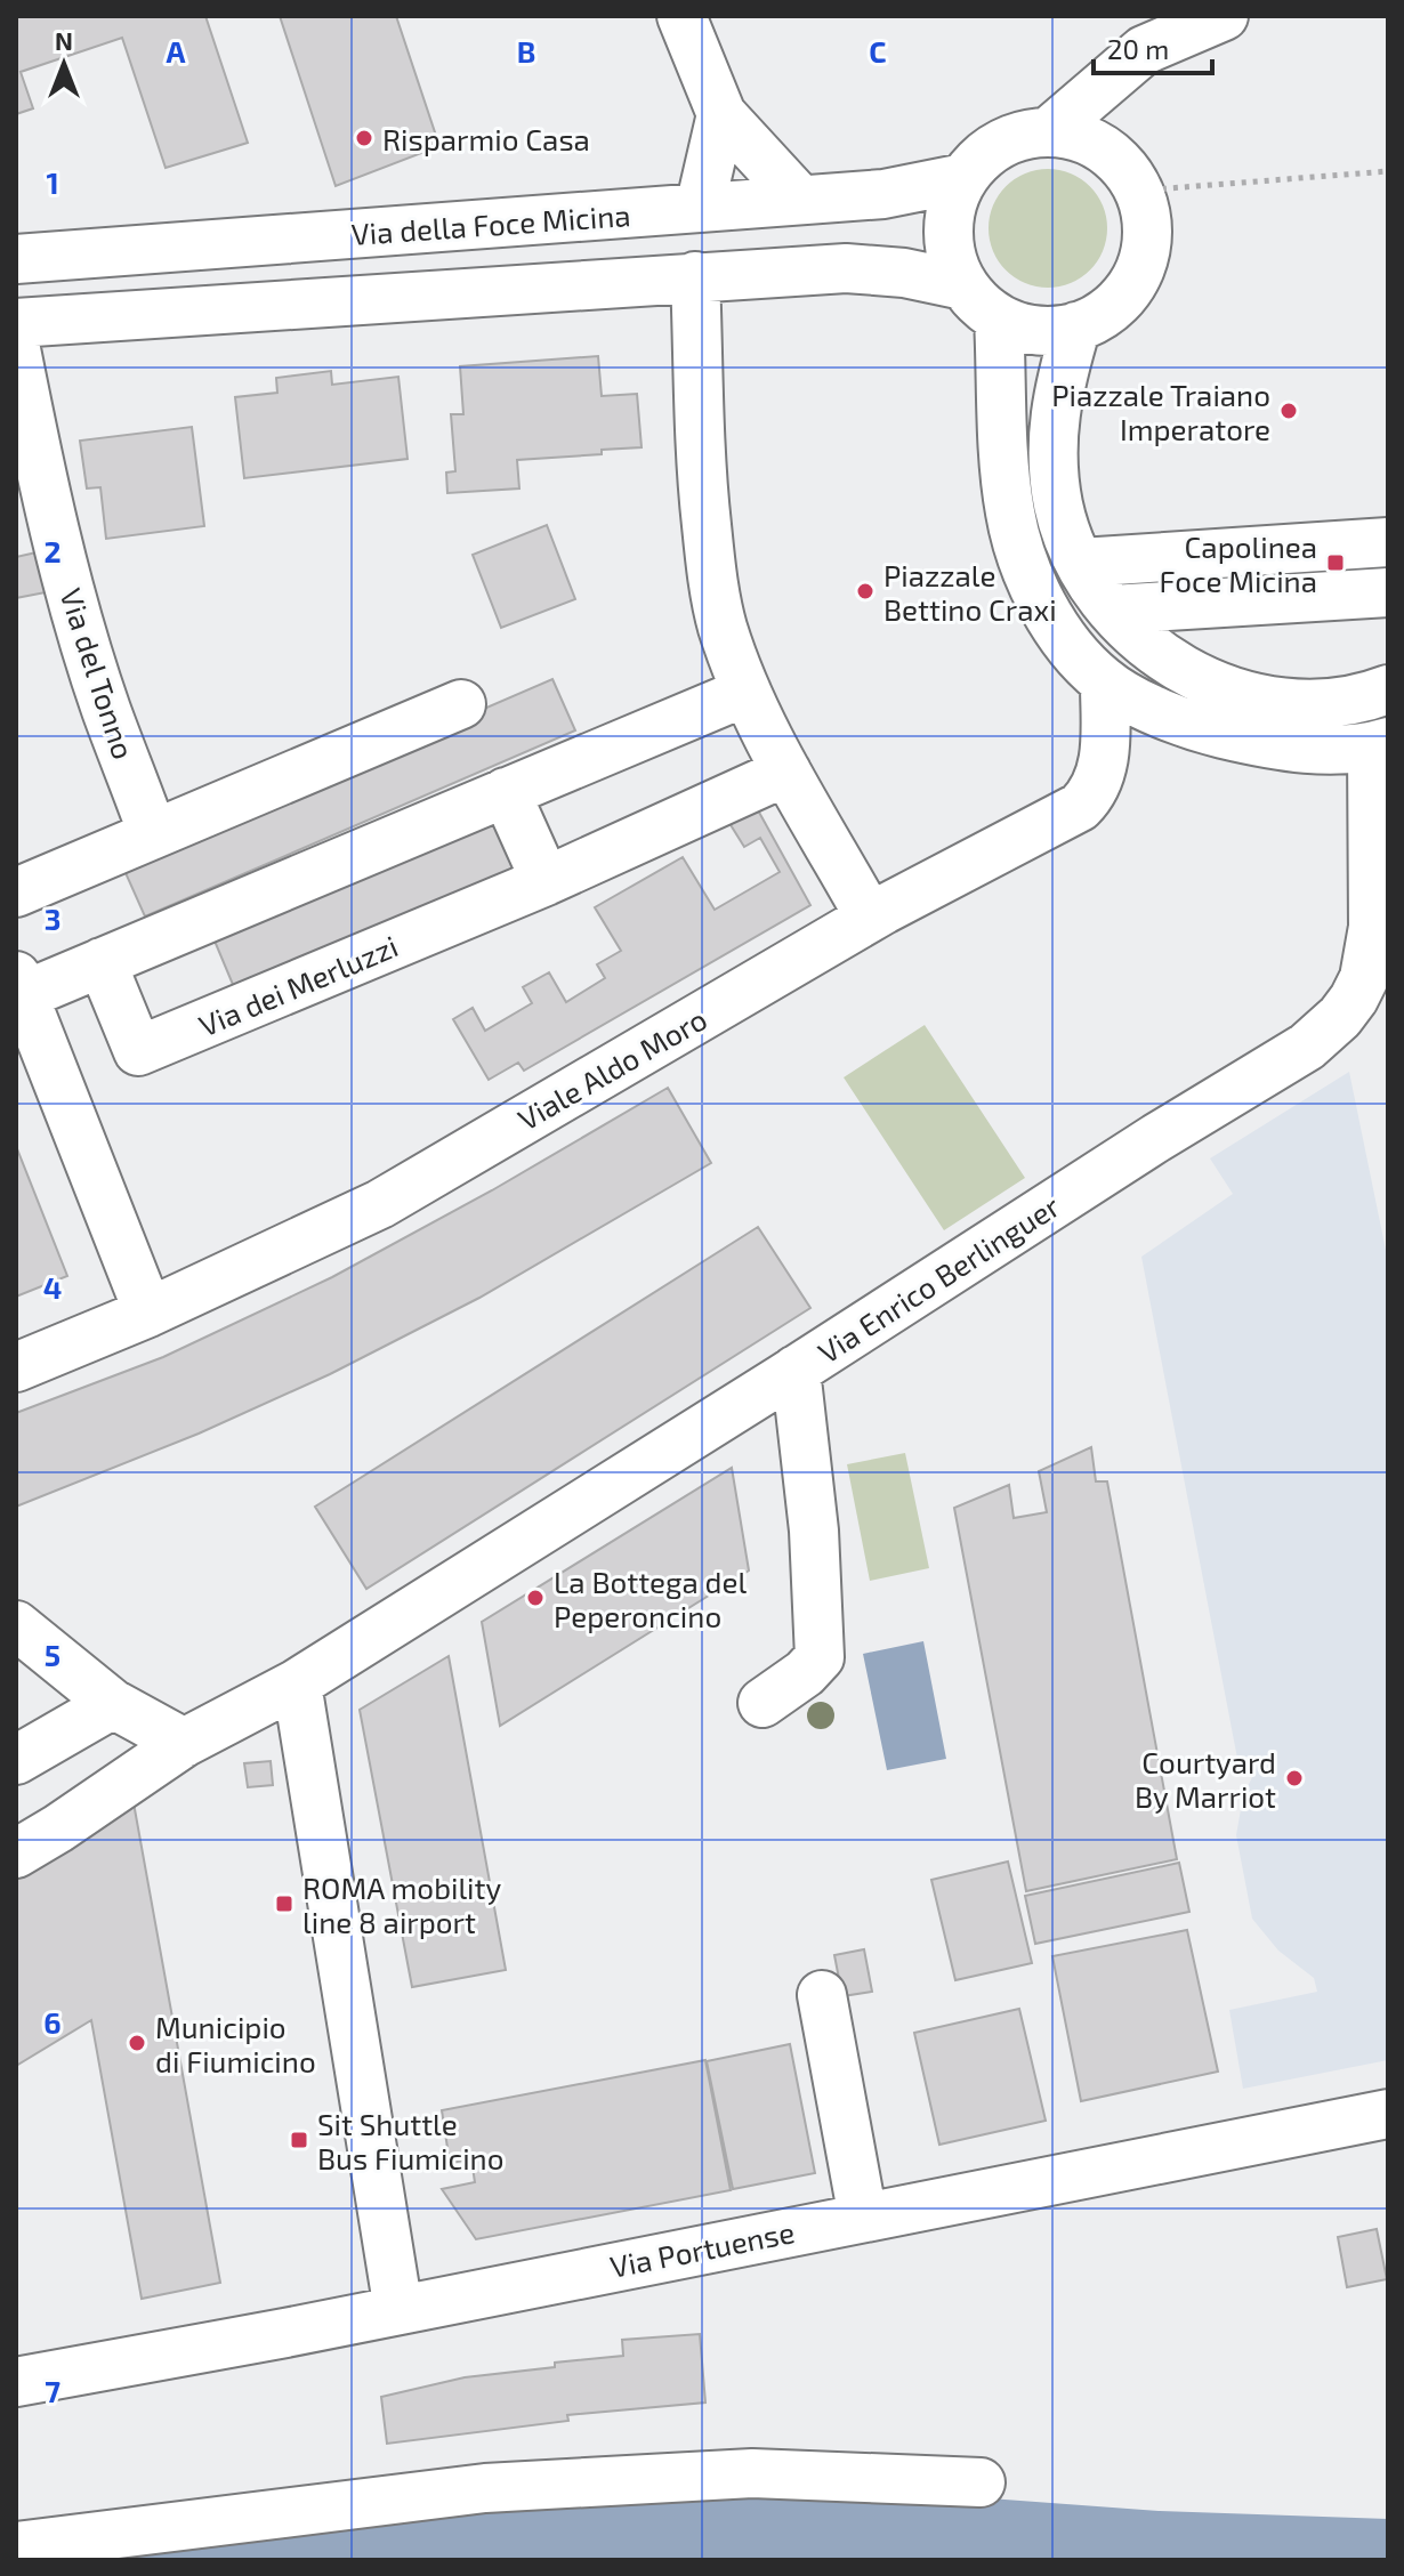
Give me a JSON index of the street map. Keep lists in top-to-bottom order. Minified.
{"streets":{"street":["Via della Foce Micina","Via del Tonno","Via dei Merluzzi","Viale Aldo Moro","Via Enrico Berlinguer","Via Portuense"]},"places":{"other":["Risparmio Casa","Piazzale Traiano Imperatore","Piazzale Bettino Craxi","La Bottega del Peperoncino","Courtyard By Marriot","Municipio di Fiumicino"],"transit":["Capolinea Foce Micina","ROMA mobility line 8 airport","Sit Shuttle Bus Fiumicino"]},"scale_bar":"20 m","north":"top","grid":{"columns":["A","B","C"],"rows":["1","2","3","4","5","6","7"]}}
